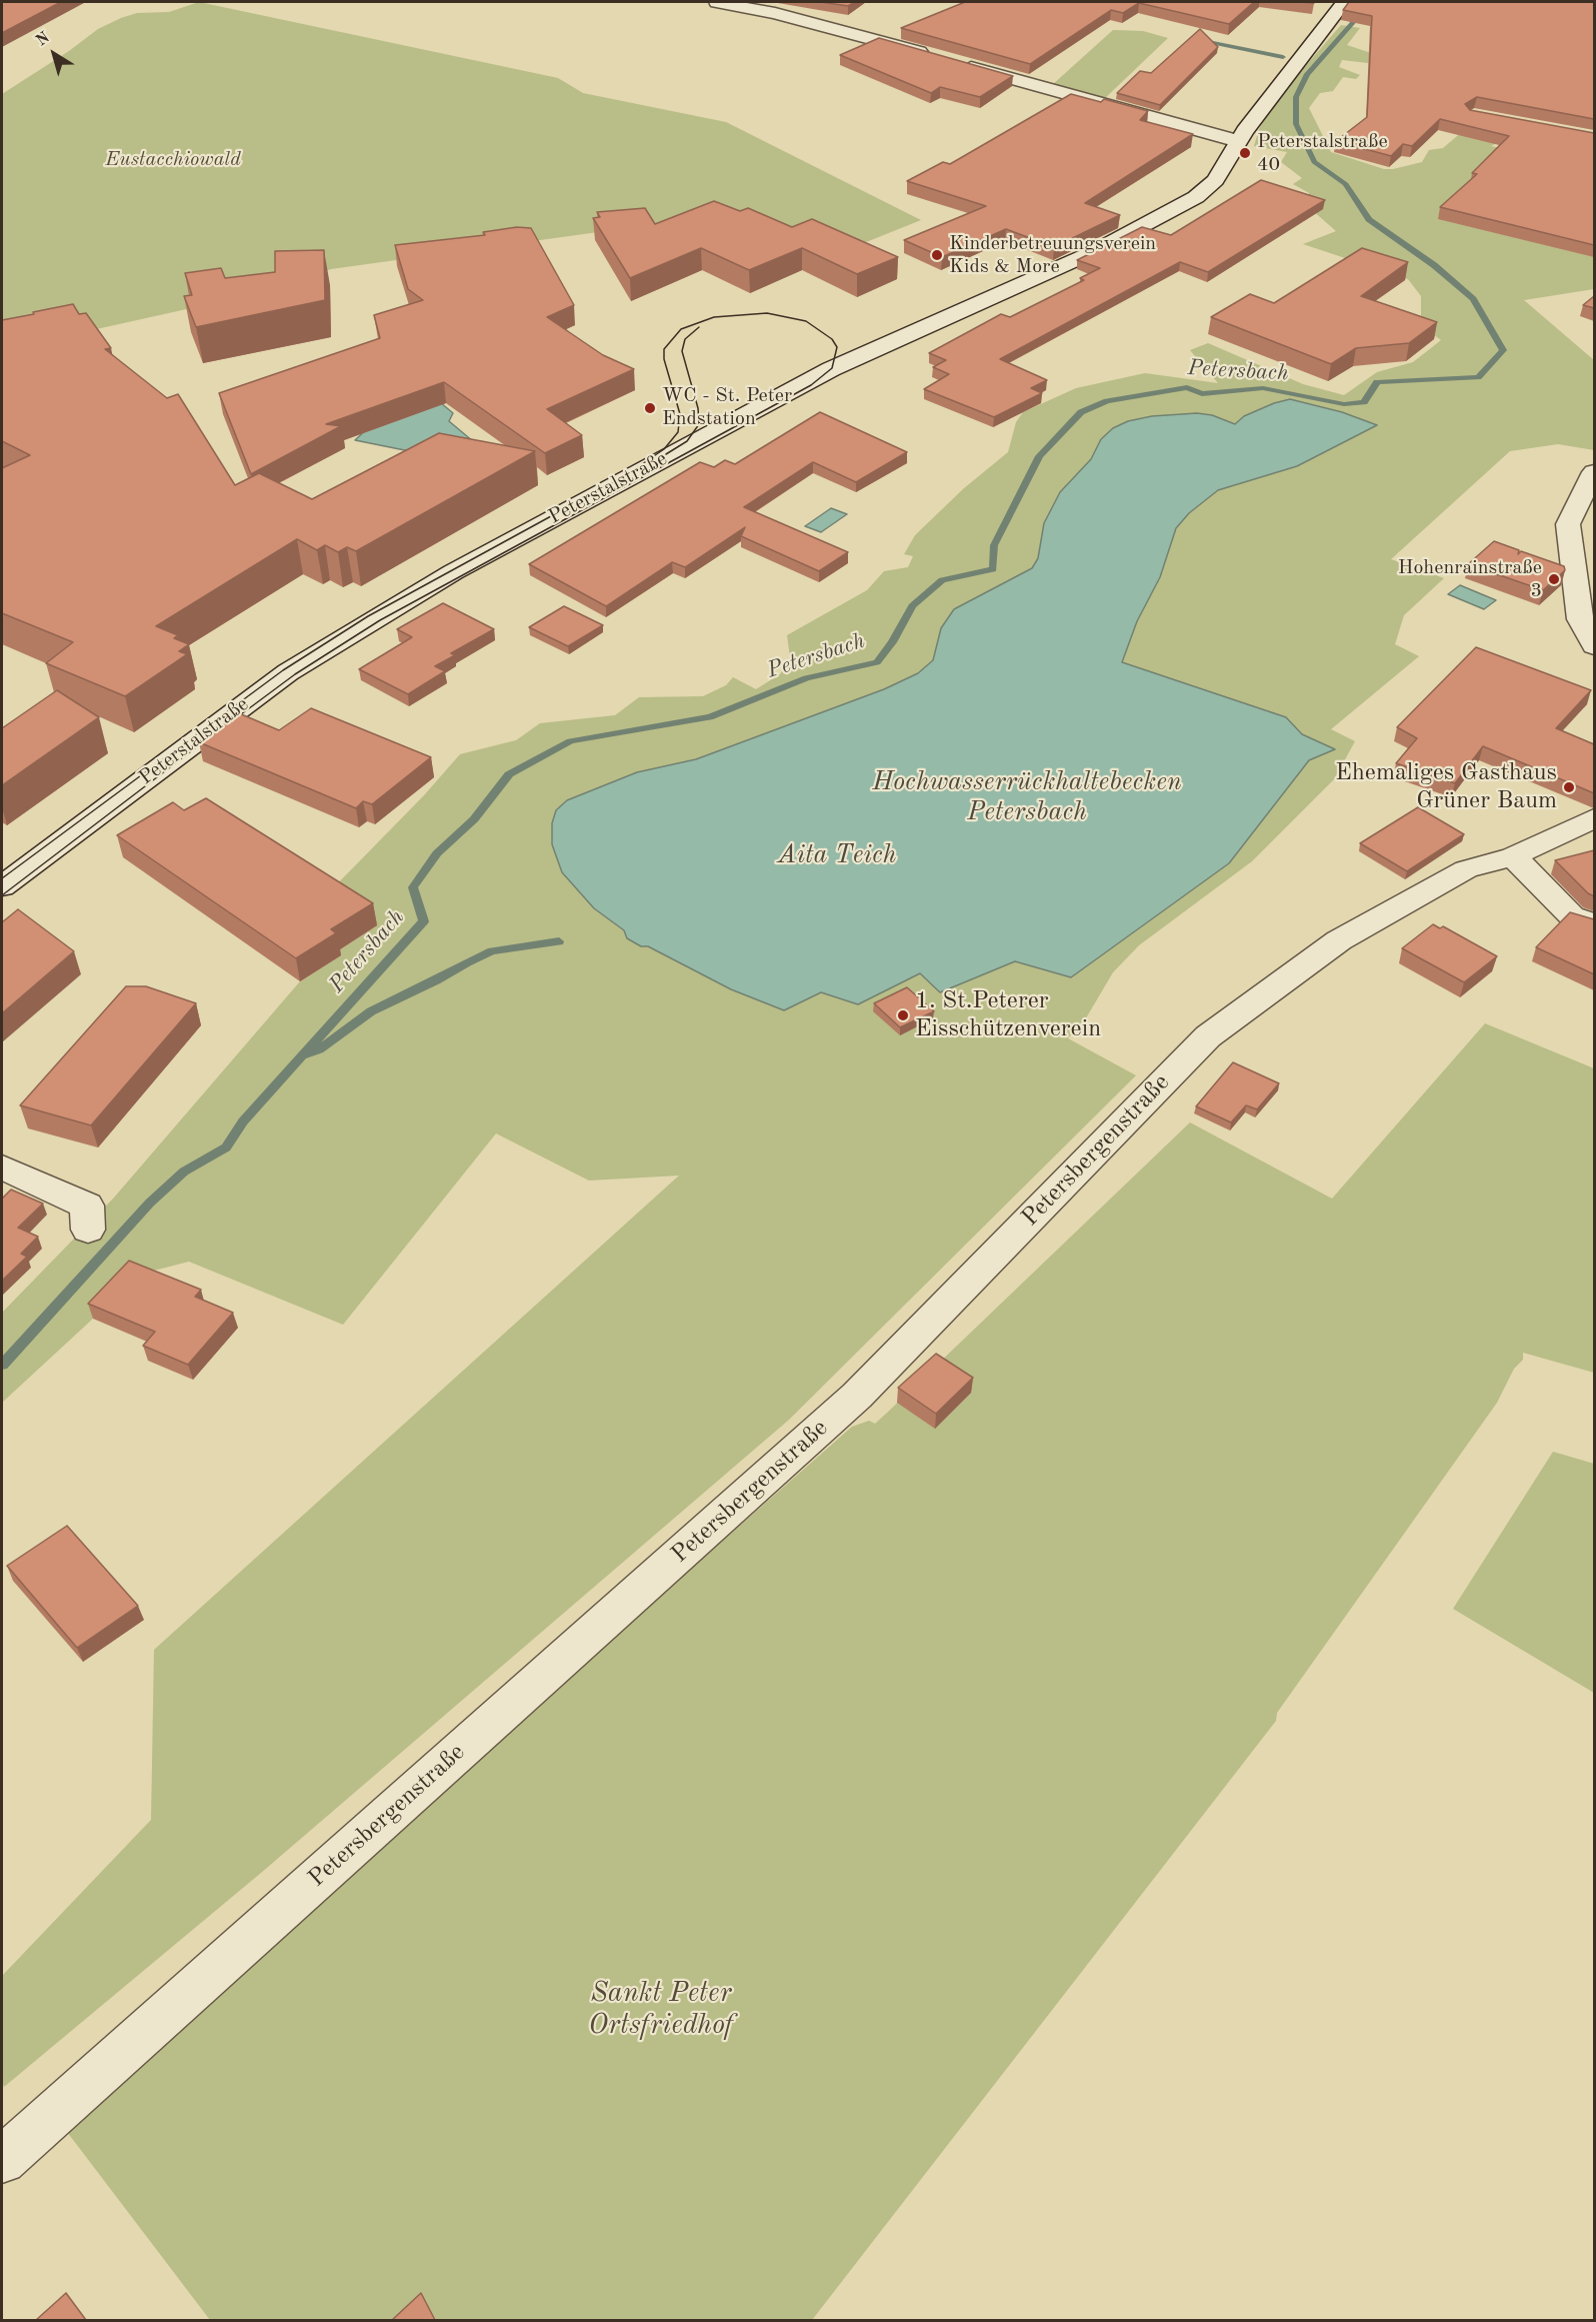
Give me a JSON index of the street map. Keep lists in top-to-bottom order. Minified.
{"streets":{"street":["Peterstalstraße","Petersbergenstraße"]},"water":["Petersbach","Hochwasserrückhaltebecken Petersbach","Aita Teich"],"parks":["Eustacchiowald","Sankt Peter Ortsfriedhof"],"places":["Peterstalstraße 40","Kinderbetreuungsverein Kids & More","WC - St. Peter Endstation","Hohenrainstraße 3","Ehemaliges Gasthaus Grüner Baum","1. St.Peterer Eisschützenverein"],"north":"top left"}
